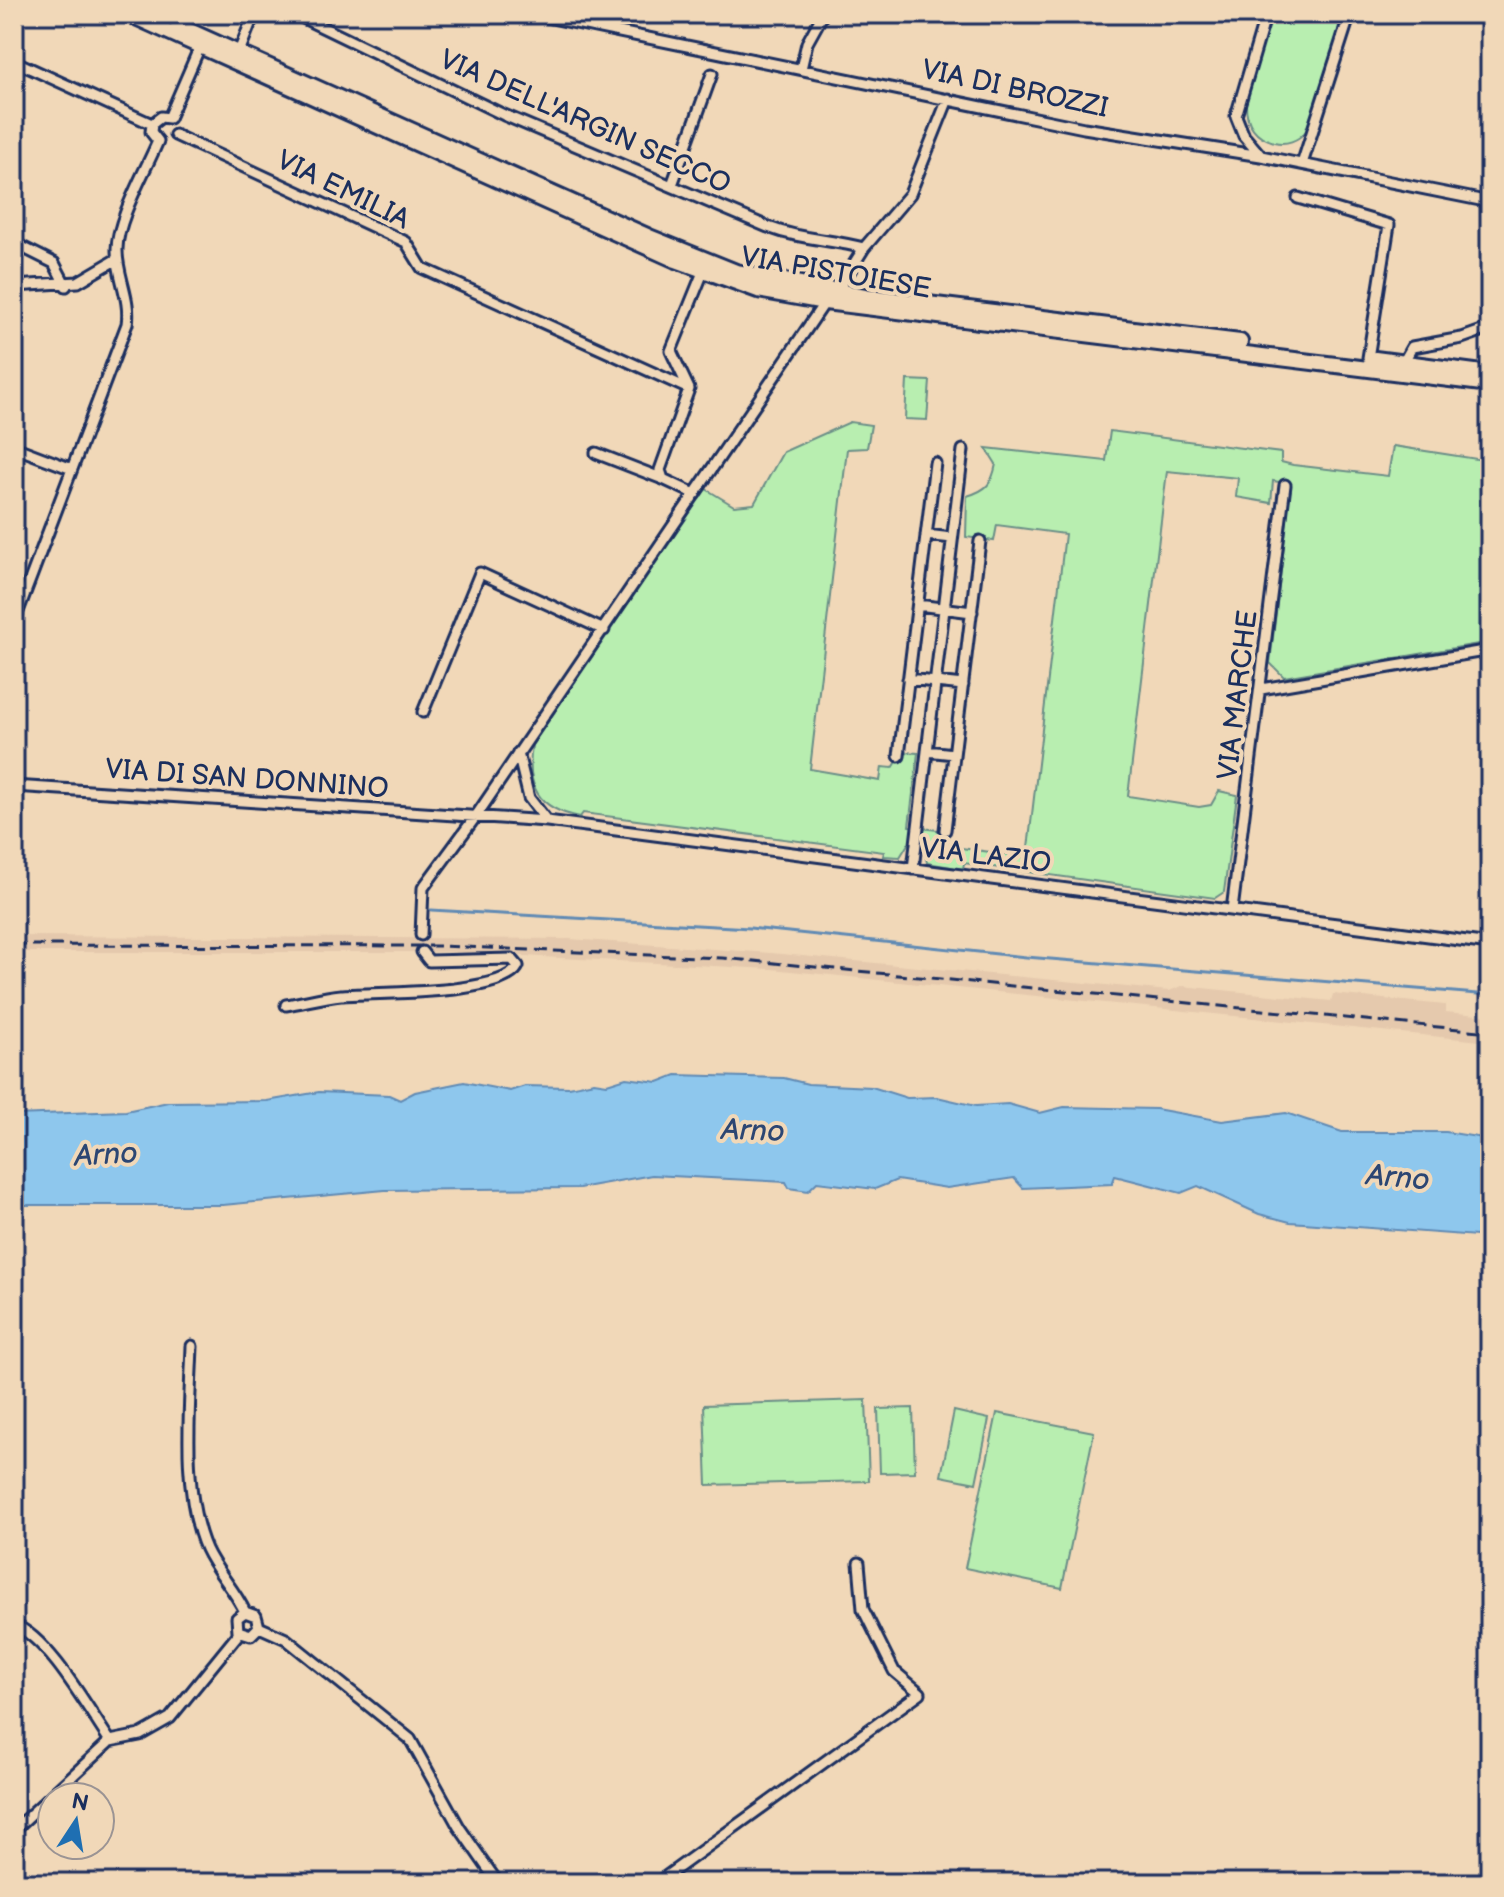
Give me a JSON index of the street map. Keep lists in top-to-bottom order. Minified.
{"streets":{"main road":["VIA PISTOIESE"],"street":["VIA DI BROZZI","VIA DELL'ARGIN SECCO","VIA EMILIA","VIA MARCHE","VIA DI SAN DONNINO","VIA LAZIO"]},"crossings":[["VIA MARCHE","VIA LAZIO"],["VIA DI SAN DONNINO","VIA LAZIO"]],"water":["Arno"],"north":"top"}
